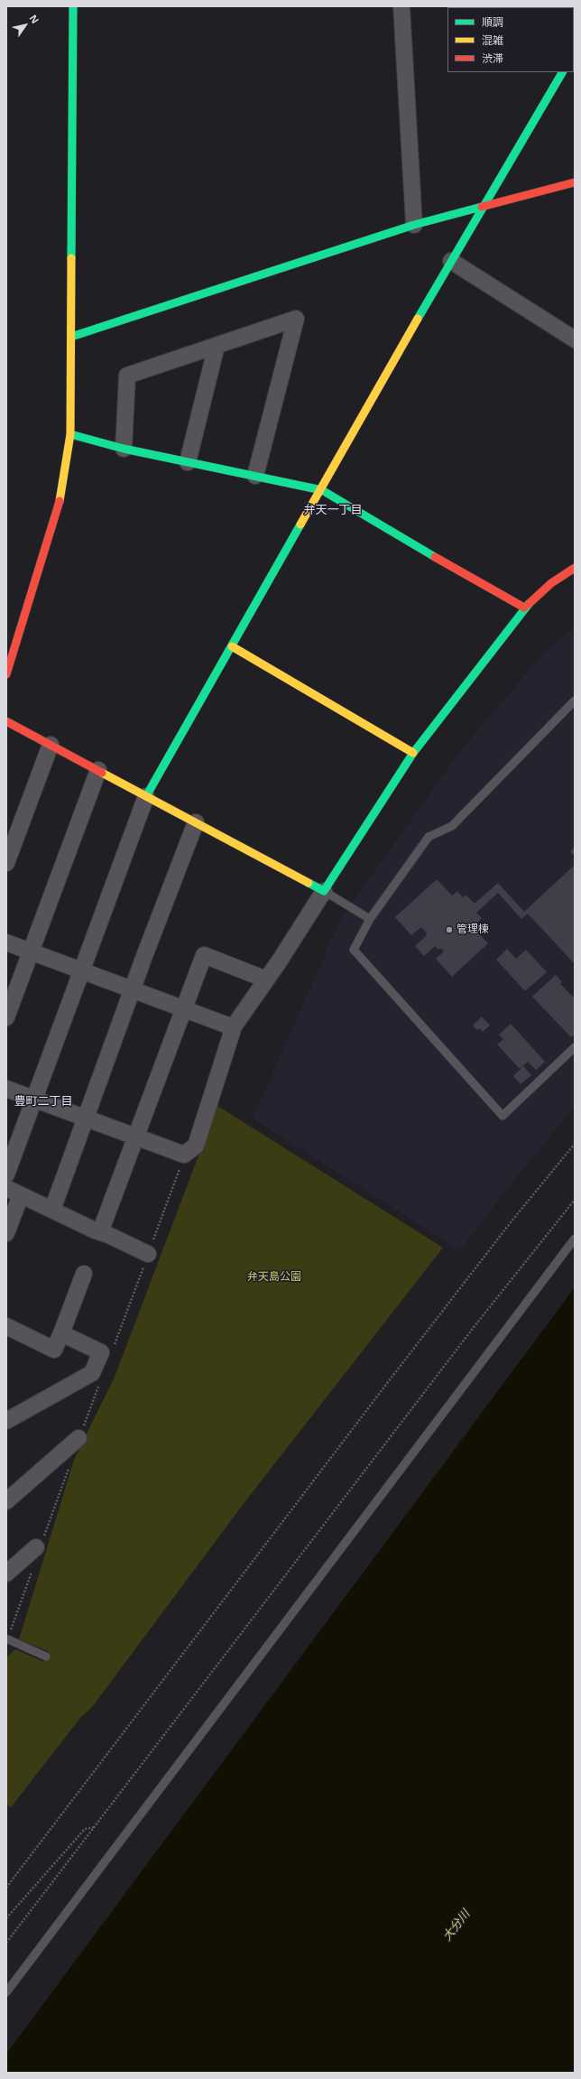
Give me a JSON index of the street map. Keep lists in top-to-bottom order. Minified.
{"districts":["弁天一丁目","豊町二丁目"],"water":["大分川"],"parks":["弁天島公園"],"places":["管理棟"],"legend":["順調","混雑","渋滞"],"north":"top right"}
